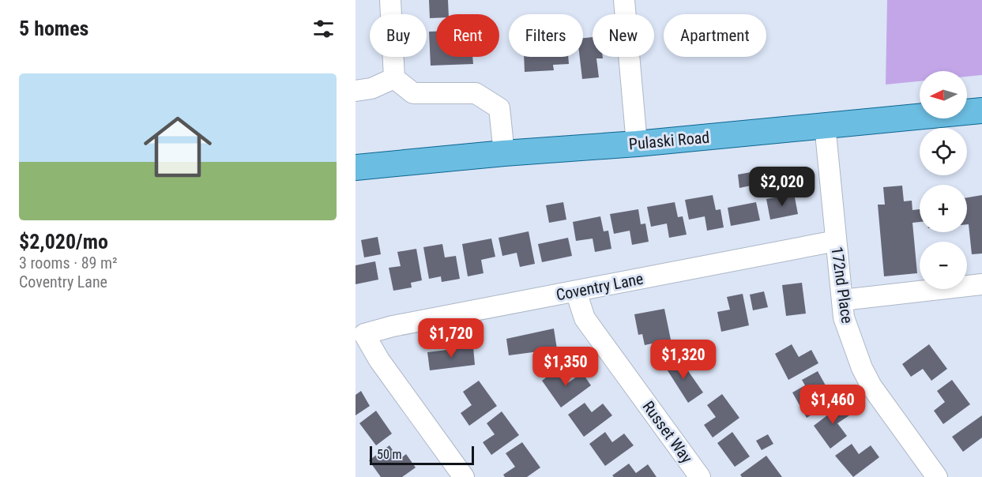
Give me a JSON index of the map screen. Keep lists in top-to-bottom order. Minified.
{"streets":{"main road":["Pulaski Road"],"street":["172nd Place","Coventry Lane","Russet Way"]},"crossings":[["Pulaski Road","172nd Place"],["172nd Place","Coventry Lane"],["Coventry Lane","Russet Way"]],"scale_bar":"50 m","north":"left","page":{"heading":"5 homes","chip":["Buy","Rent","Filters","New","Apartment"],"list":[{"name":"$2,020/mo","note":"3 rooms · 89 m² · Coventry Lane"}],"map_buttons":["+","−"],"price":["$2,020","$1,720","$1,320","$1,350","$1,460"],"scale":"50 m"}}
